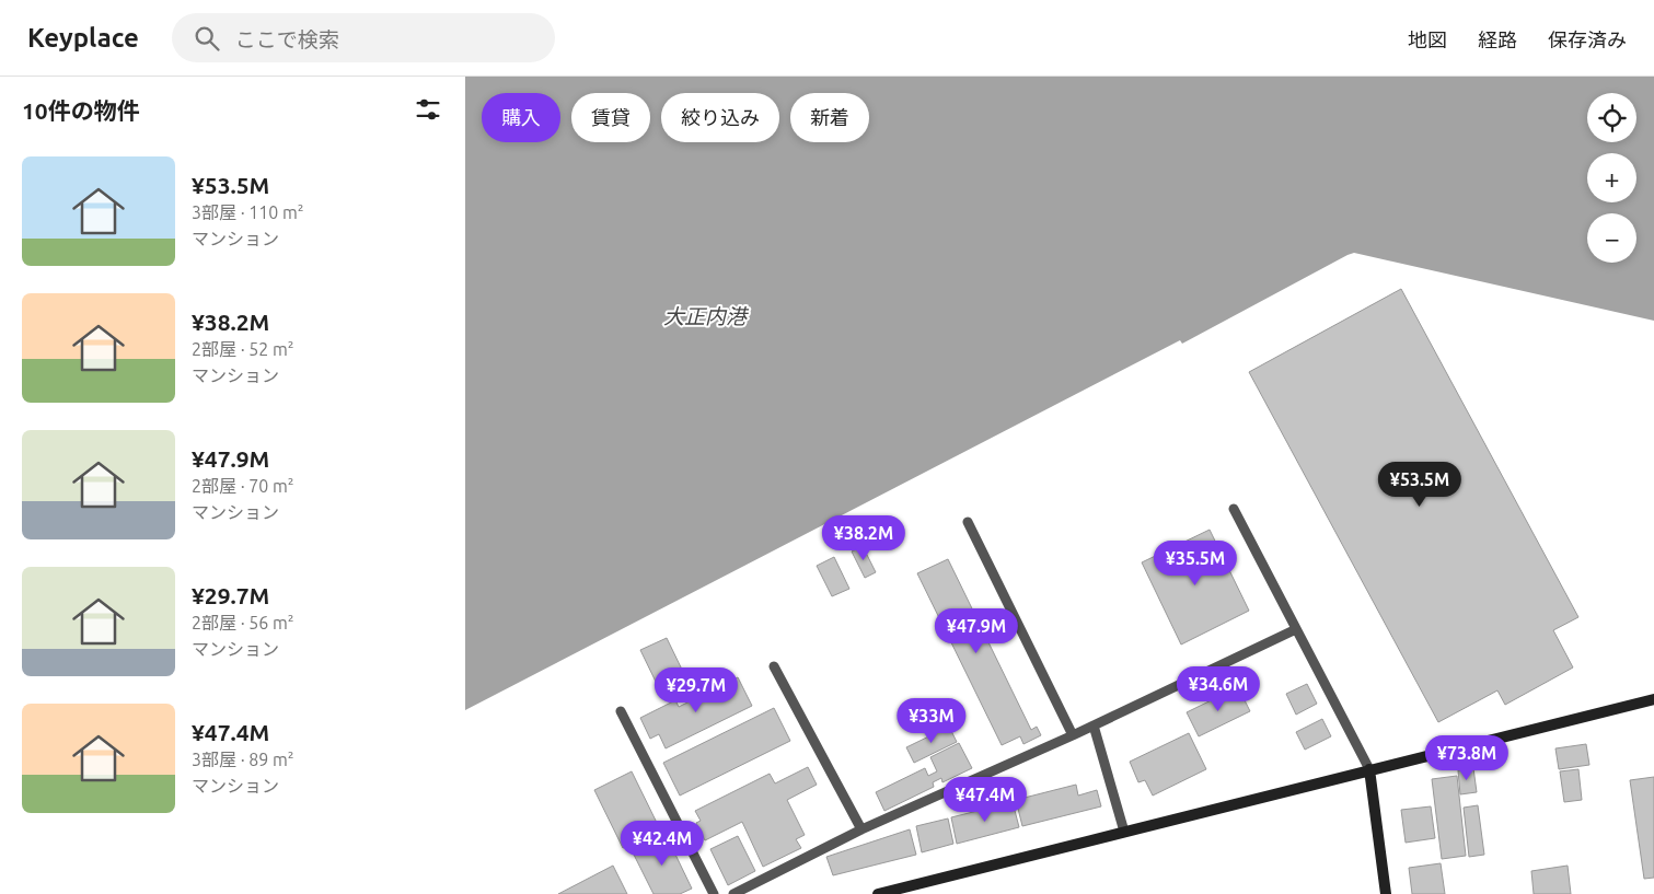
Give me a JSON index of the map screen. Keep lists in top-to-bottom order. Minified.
{"water":["大正内港"],"page":{"header":"Keyplace","search":"ここで検索","nav":["地図","経路","保存済み"],"heading":"10件の物件","map_buttons":["+","−"],"chip":["購入","賃貸","絞り込み","新着"],"list":[{"name":"¥53.5M","note":"3部屋 · 110 m² · マンション"},{"name":"¥38.2M","note":"2部屋 · 52 m² · マンション"},{"name":"¥47.9M","note":"2部屋 · 70 m² · マンション"},{"name":"¥29.7M","note":"2部屋 · 56 m² · マンション"},{"name":"¥47.4M","note":"3部屋 · 89 m² · マンション"}],"price":["¥53.5M","¥38.2M","¥35.5M","¥47.9M","¥34.6M","¥29.7M","¥33M","¥73.8M","¥47.4M","¥42.4M"]}}
